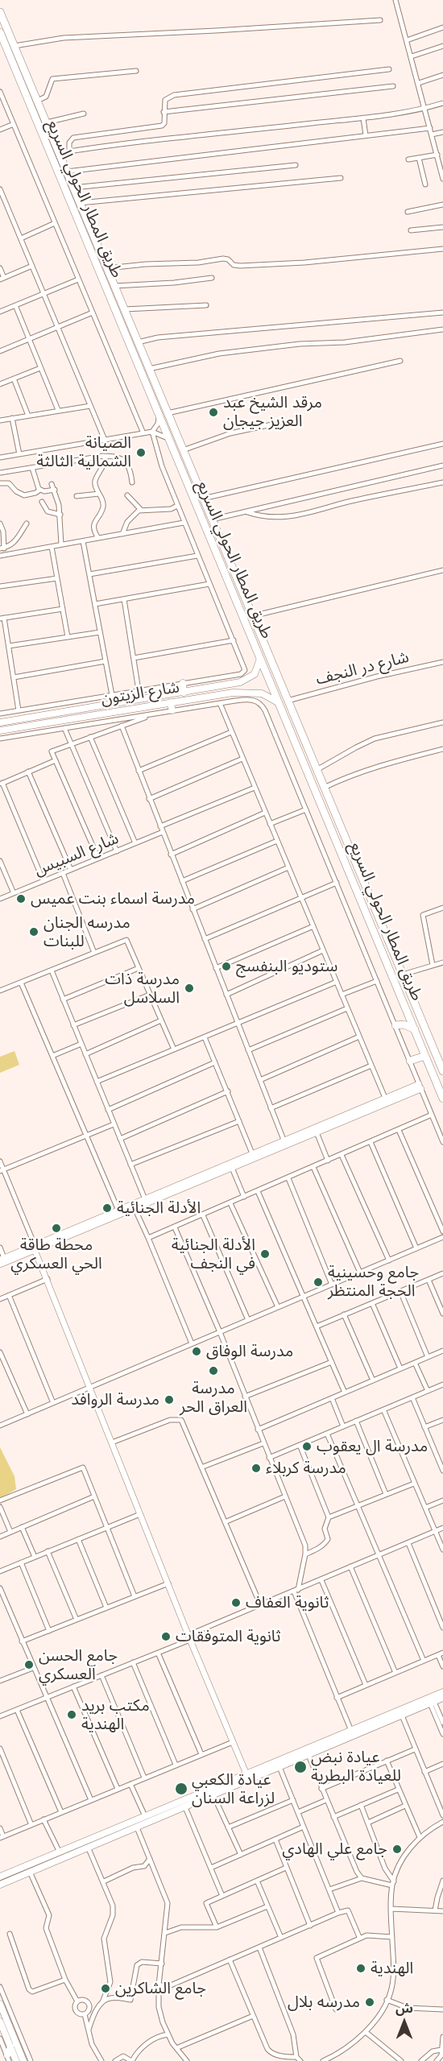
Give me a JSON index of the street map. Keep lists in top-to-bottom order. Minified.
{"streets":{"highway":["طريق المطار الحولي السريع"],"main road":["شارع الزيتون"],"street":["شارع در النجف","شارع السبيس"]},"crossings":[["طريق المطار الحولي السريع","شارع در النجف"],["طريق المطار الحولي السريع","شارع الزيتون"],["شارع در النجف","شارع الزيتون"]],"places":["مرقد الشيخ عبد العزيز جيجان","الصيانة الشمالية الثالثة","مدرسة اسماء بنت عميس","مدرسه الجنان للبنات","ستوديو البنفسج","مدرسة ذات السلاسل","الأدلة الجنائية","محطة طاقة الحي العسكري","الأدلة الجنائية في النجف","جامع وحسينية الحجة المنتظر","مدرسة الوفاق","مدرسة العراق الحر","مدرسة الروافد","مدرسة ال يعقوب","مدرسة كربلاء","ثانوية العفاف","ثانوية المتوفقات","جامع الحسن العسكري","مكتب بريد الهندية","عيادة نبض للعيادة البطرية","عيادة الكعبي لزراعة السنان","جامع علي الهادي","الهندية","جامع الشاكرين","مدرسه بلال"],"north":"top"}
